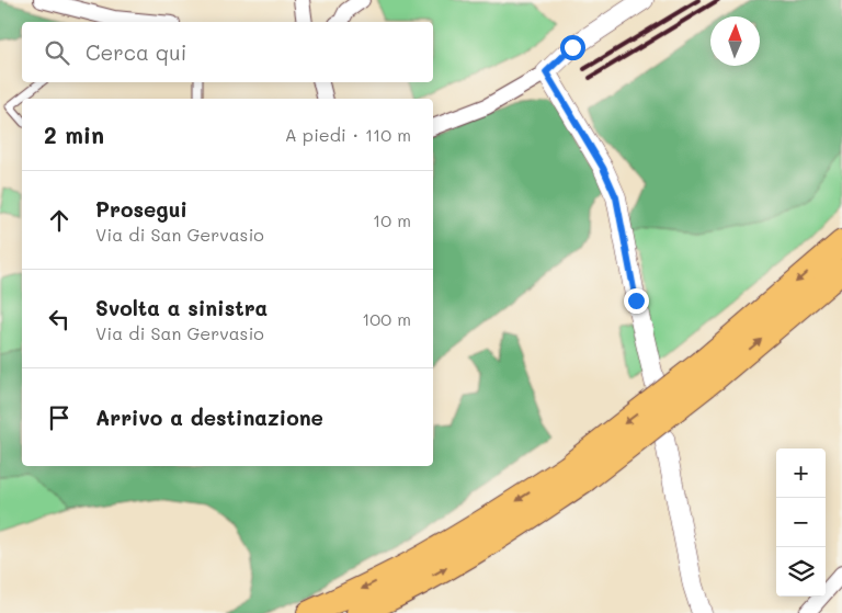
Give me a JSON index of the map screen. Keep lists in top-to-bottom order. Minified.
{"north":"top","page":{"search":"Cerca qui","heading":["2 min","A piedi · 110 m"],"list":[["Prosegui","Via di San Gervasio","10 m"],["Svolta a sinistra","Via di San Gervasio","100 m"],"Arrivo a destinazione"],"map_buttons":["+","−"]}}
